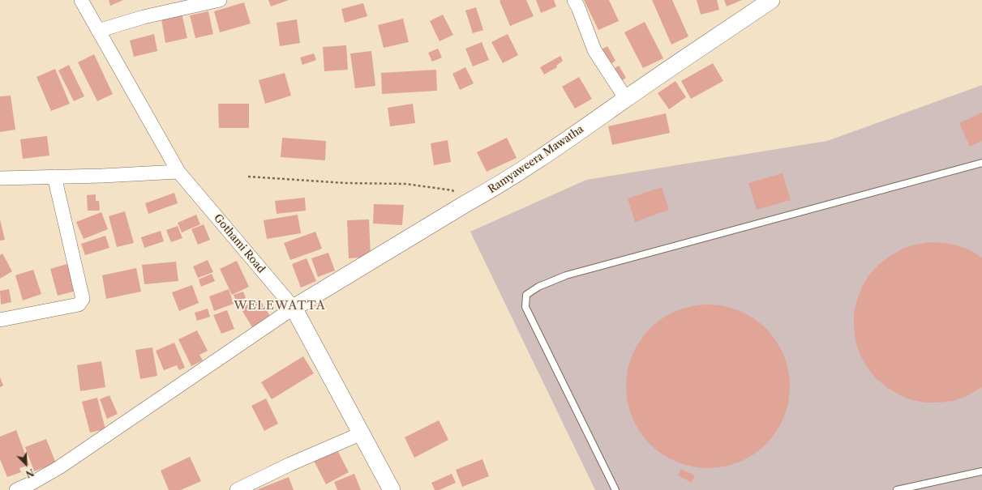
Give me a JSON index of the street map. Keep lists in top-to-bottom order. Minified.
{"streets":{"street":["Ramyaweera Mawatha","Gothami Road"]},"crossings":[["Ramyaweera Mawatha","Gothami Road"]],"districts":["WELEWATTA"],"north":"bottom right"}
